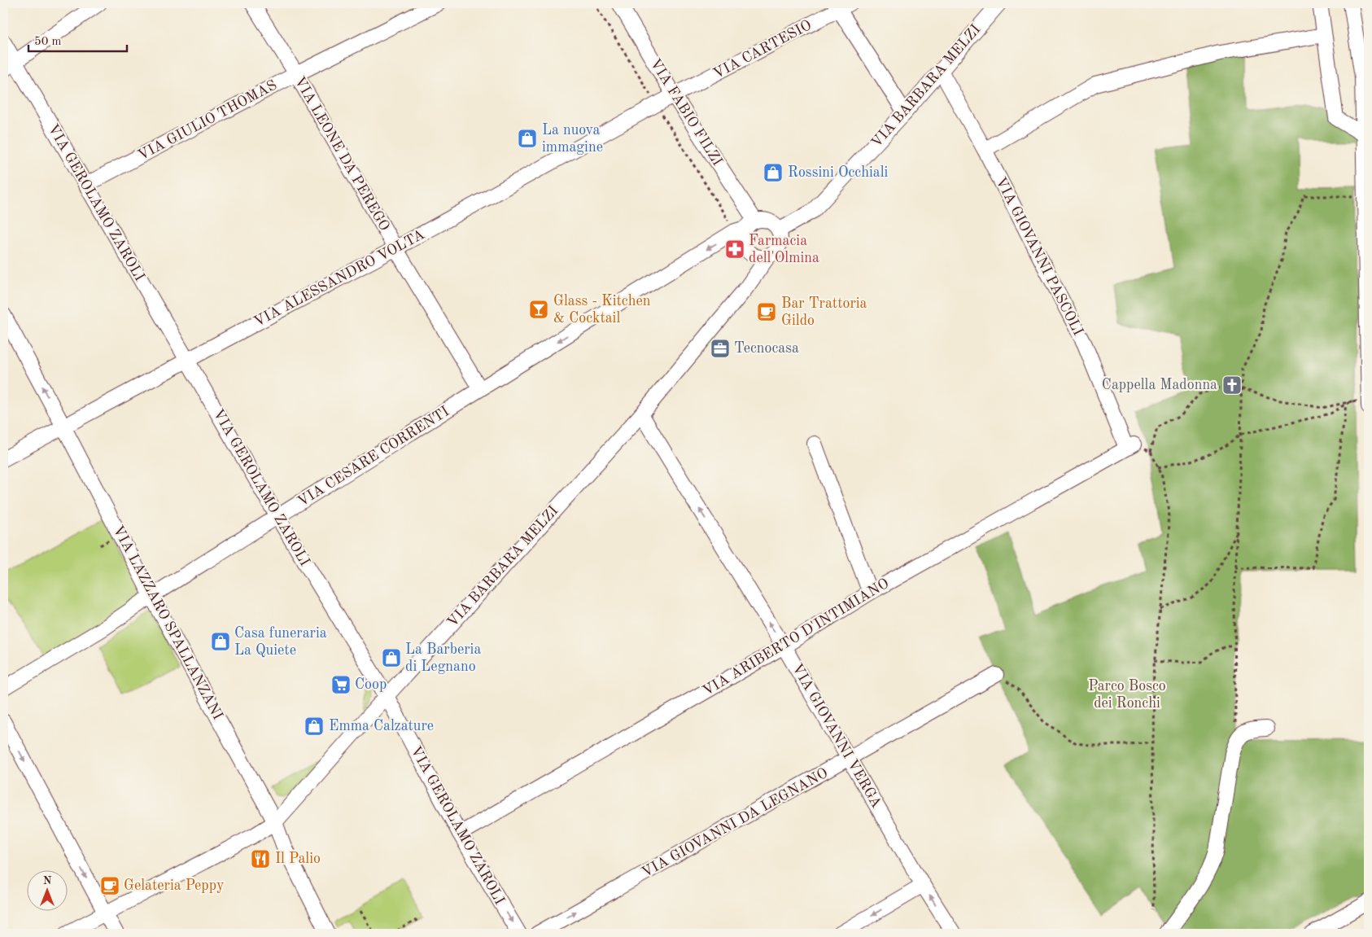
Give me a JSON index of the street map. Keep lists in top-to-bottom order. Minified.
{"streets":{"street":["VIA CARTESIO","VIA BARBARA MELZI","VIA FABIO FILZI","VIA GIULIO THOMAS","VIA LEONE DA PEREGO","VIA GEROLAMO ZAROLI","VIA GIOVANNI PASCOLI","VIA ALESSANDRO VOLTA","VIA CESARE CORRENTI","VIA LAZZARO SPALLANZANI","VIA ARIBERTO D'INTIMIANO","VIA GIOVANNI VERGA","VIA GIOVANNI DA LEGNANO"]},"crossings":[["VIA CARTESIO","VIA FABIO FILZI"],["VIA CARTESIO","VIA ALESSANDRO VOLTA"],["VIA BARBARA MELZI","VIA FABIO FILZI"],["VIA BARBARA MELZI","VIA GEROLAMO ZAROLI"],["VIA BARBARA MELZI","VIA GIOVANNI PASCOLI"],["VIA BARBARA MELZI","VIA CESARE CORRENTI"],["VIA BARBARA MELZI","VIA LAZZARO SPALLANZANI"],["VIA BARBARA MELZI","VIA GIOVANNI VERGA"],["VIA FABIO FILZI","VIA ALESSANDRO VOLTA"],["VIA FABIO FILZI","VIA CESARE CORRENTI"],["VIA GIULIO THOMAS","VIA LEONE DA PEREGO"],["VIA GIULIO THOMAS","VIA GEROLAMO ZAROLI"],["VIA LEONE DA PEREGO","VIA ALESSANDRO VOLTA"],["VIA LEONE DA PEREGO","VIA CESARE CORRENTI"],["VIA GEROLAMO ZAROLI","VIA ALESSANDRO VOLTA"],["VIA GEROLAMO ZAROLI","VIA CESARE CORRENTI"],["VIA GEROLAMO ZAROLI","VIA ARIBERTO D'INTIMIANO"],["VIA GIOVANNI PASCOLI","VIA ARIBERTO D'INTIMIANO"],["VIA ALESSANDRO VOLTA","VIA LAZZARO SPALLANZANI"],["VIA CESARE CORRENTI","VIA LAZZARO SPALLANZANI"],["VIA ARIBERTO D'INTIMIANO","VIA GIOVANNI VERGA"],["VIA GIOVANNI VERGA","VIA GIOVANNI DA LEGNANO"]],"one_way":["VIA CESARE CORRENTI","VIA GIOVANNI DA LEGNANO"],"parks":["Parco Bosco dei Ronchi"],"places":{"shop":["La nuova immagine","Rossini Occhiali","Casa funeraria La Quiete","La Barberia di Legnano","Emma Calzature"],"pharmacy":["Farmacia dell'Olmina"],"bar":["Glass - Kitchen & Cocktail"],"cafe":["Bar Trattoria Gildo","Gelateria Peppy"],"office":["Tecnocasa"],"church":["Cappella Madonna"],"supermarket":["Coop"],"restaurant":["Il Palio"]},"scale_bar":"50 m","north":"top"}
